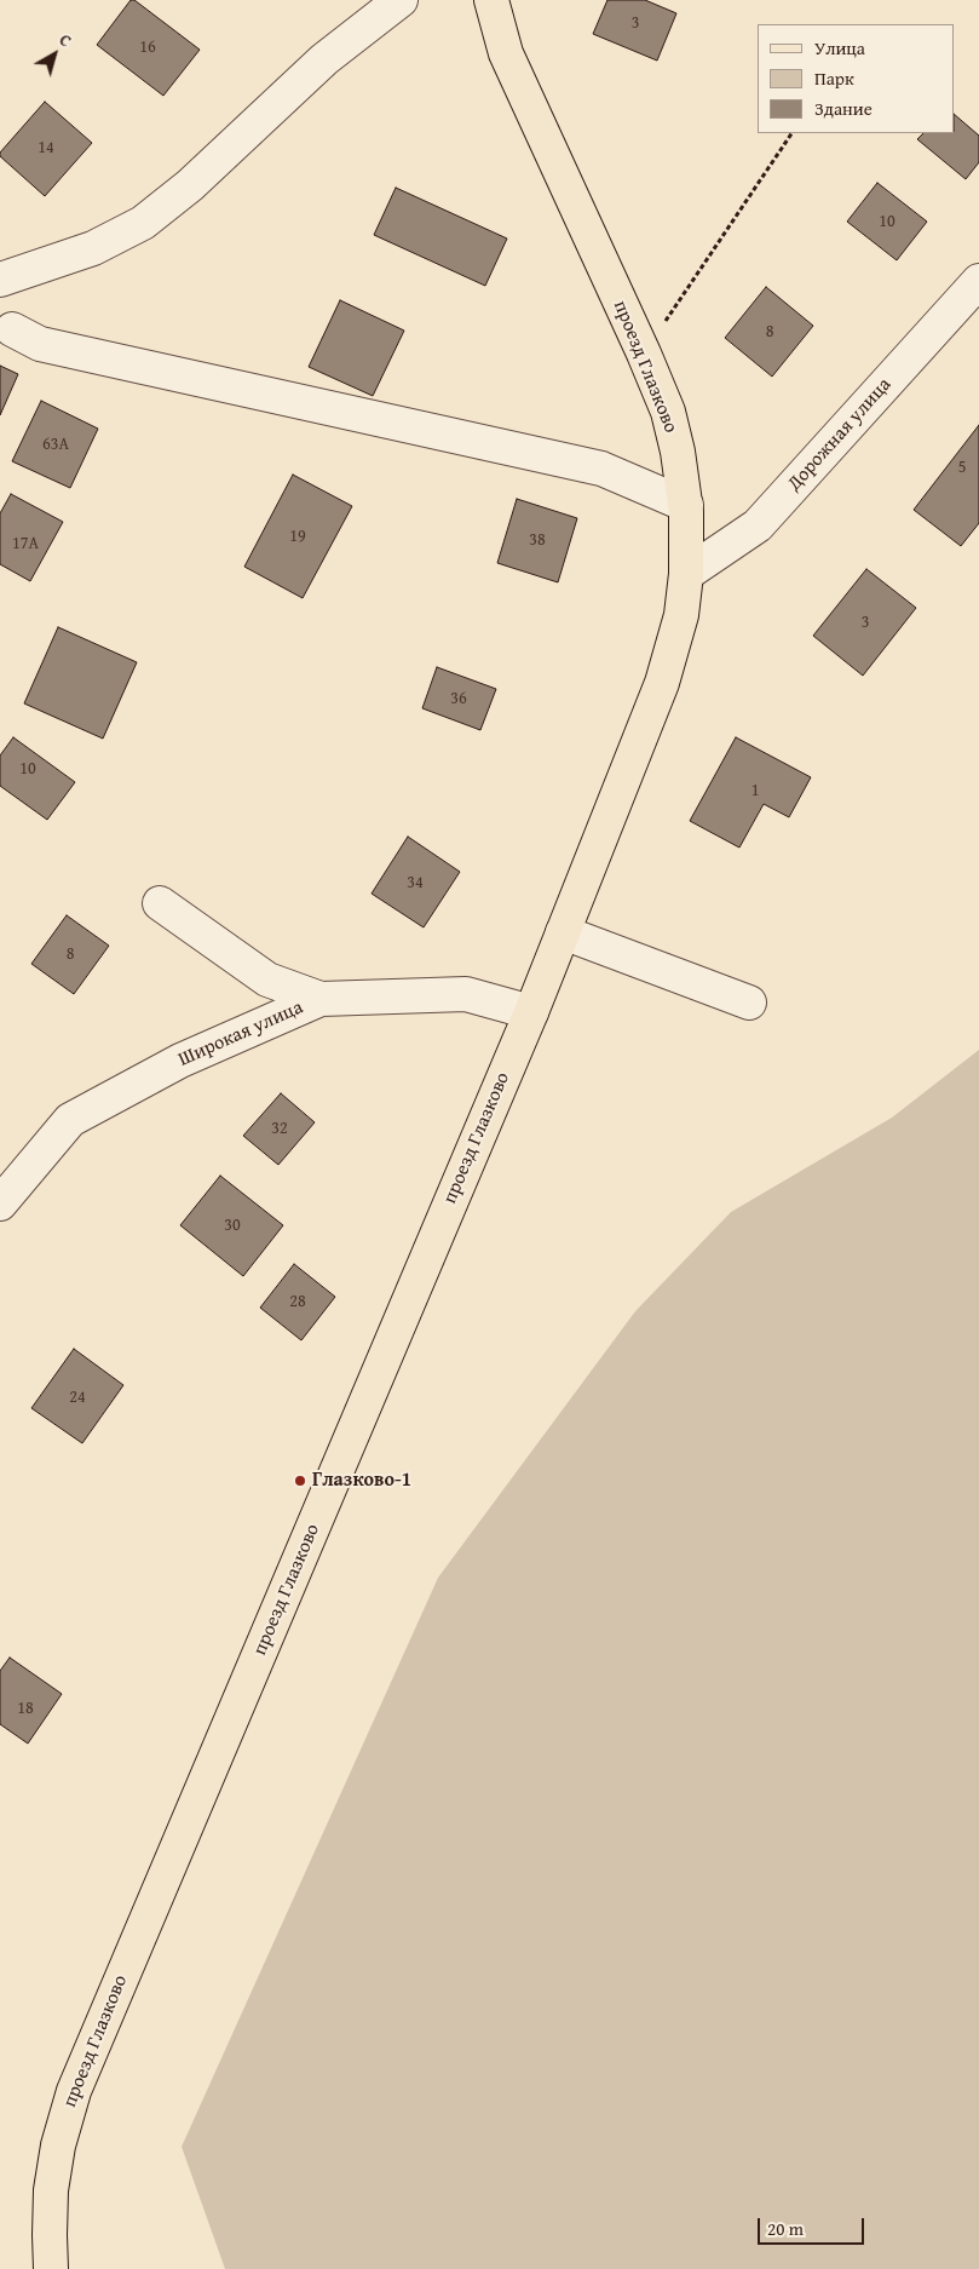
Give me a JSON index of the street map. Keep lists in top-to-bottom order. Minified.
{"streets":{"main road":["проезд Глазково"],"street":["Дорожная улица","Широкая улица"]},"crossings":[["проезд Глазково","Дорожная улица"],["проезд Глазково","Широкая улица"]],"places":["Глазково-1"],"house_numbers":["3","16","14","10","8","63А","5","19","38","17А","3","36","10","1","34","8","32","30","28","24","18"],"legend":["Улица","Парк","Здание"],"scale_bar":"20 m","north":"top right"}
